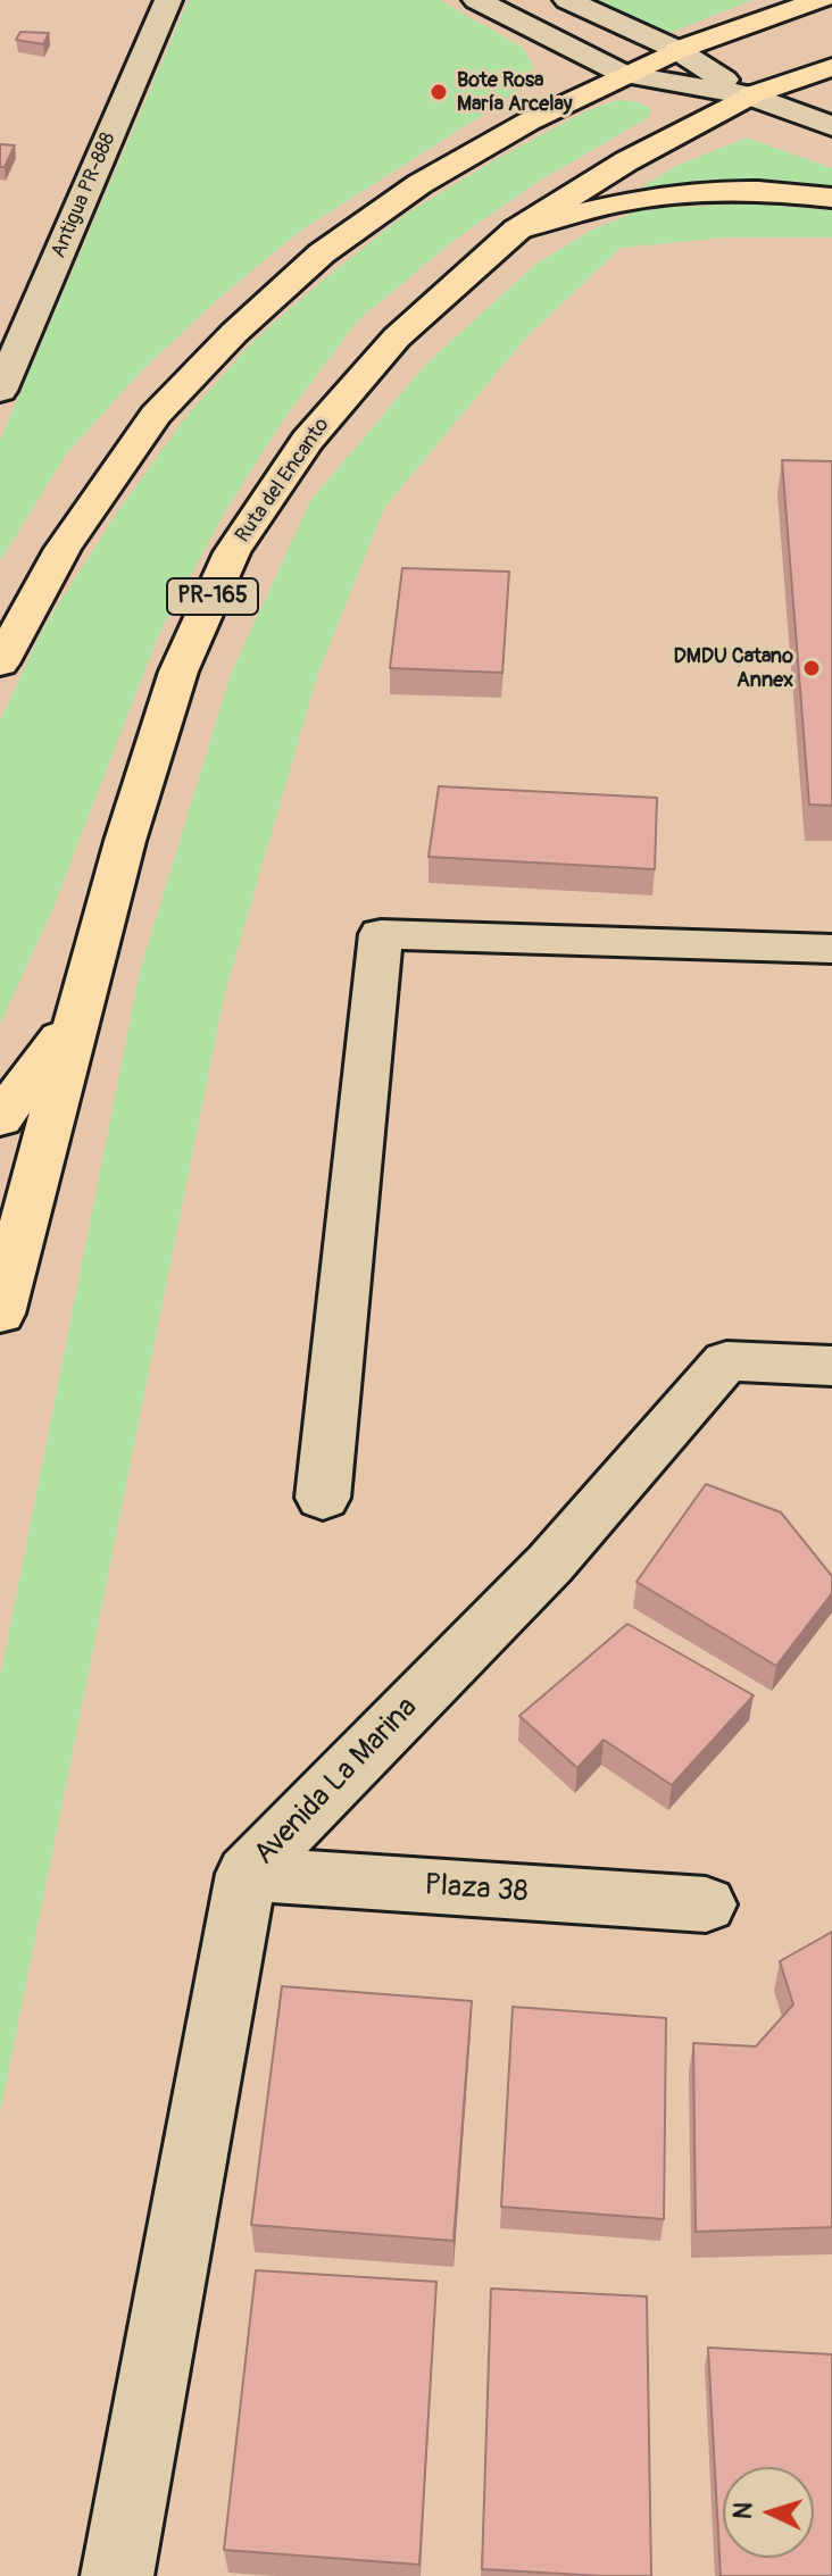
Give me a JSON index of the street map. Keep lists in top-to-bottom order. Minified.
{"streets":{"main road":["Ruta del Encanto","PR-165"],"street":["Antigua PR-888","Avenida La Marina","Plaza 38"]},"crossings":[["Ruta del Encanto","PR-165"],["Avenida La Marina","Plaza 38"]],"places":["Bote Rosa María Arcelay","DMDU Catano Annex"],"north":"left"}
